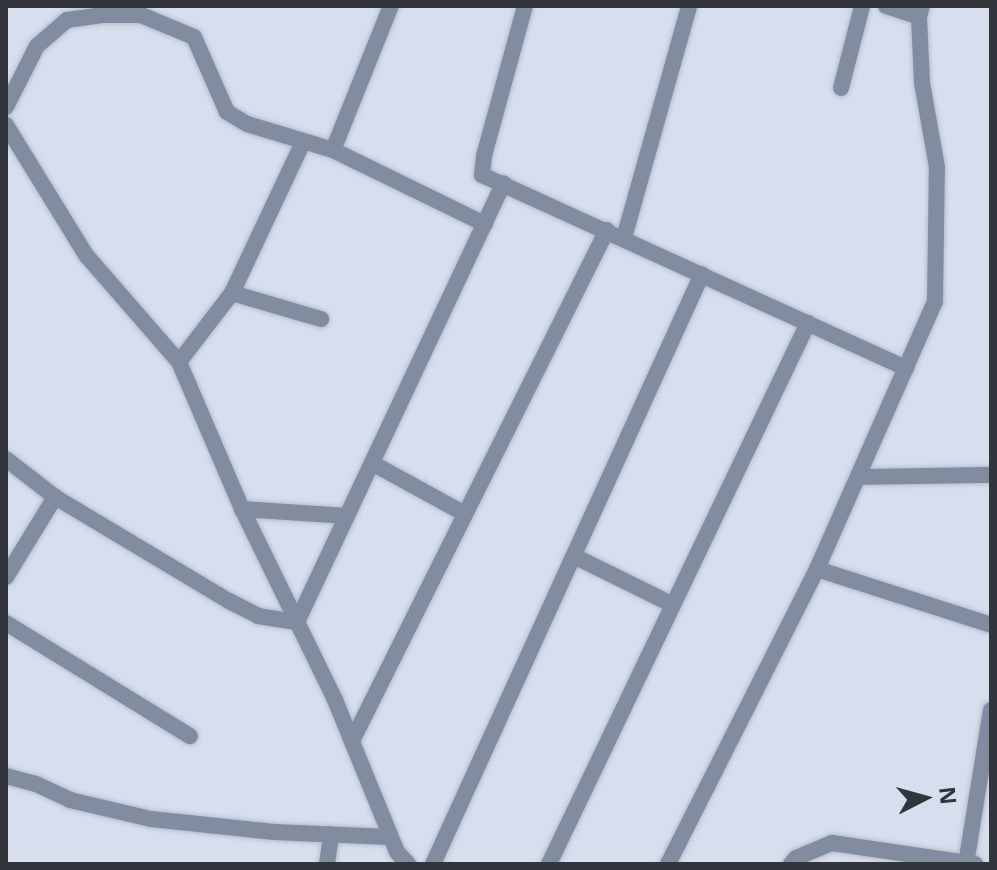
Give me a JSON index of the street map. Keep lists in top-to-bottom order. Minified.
{"north":"right"}
